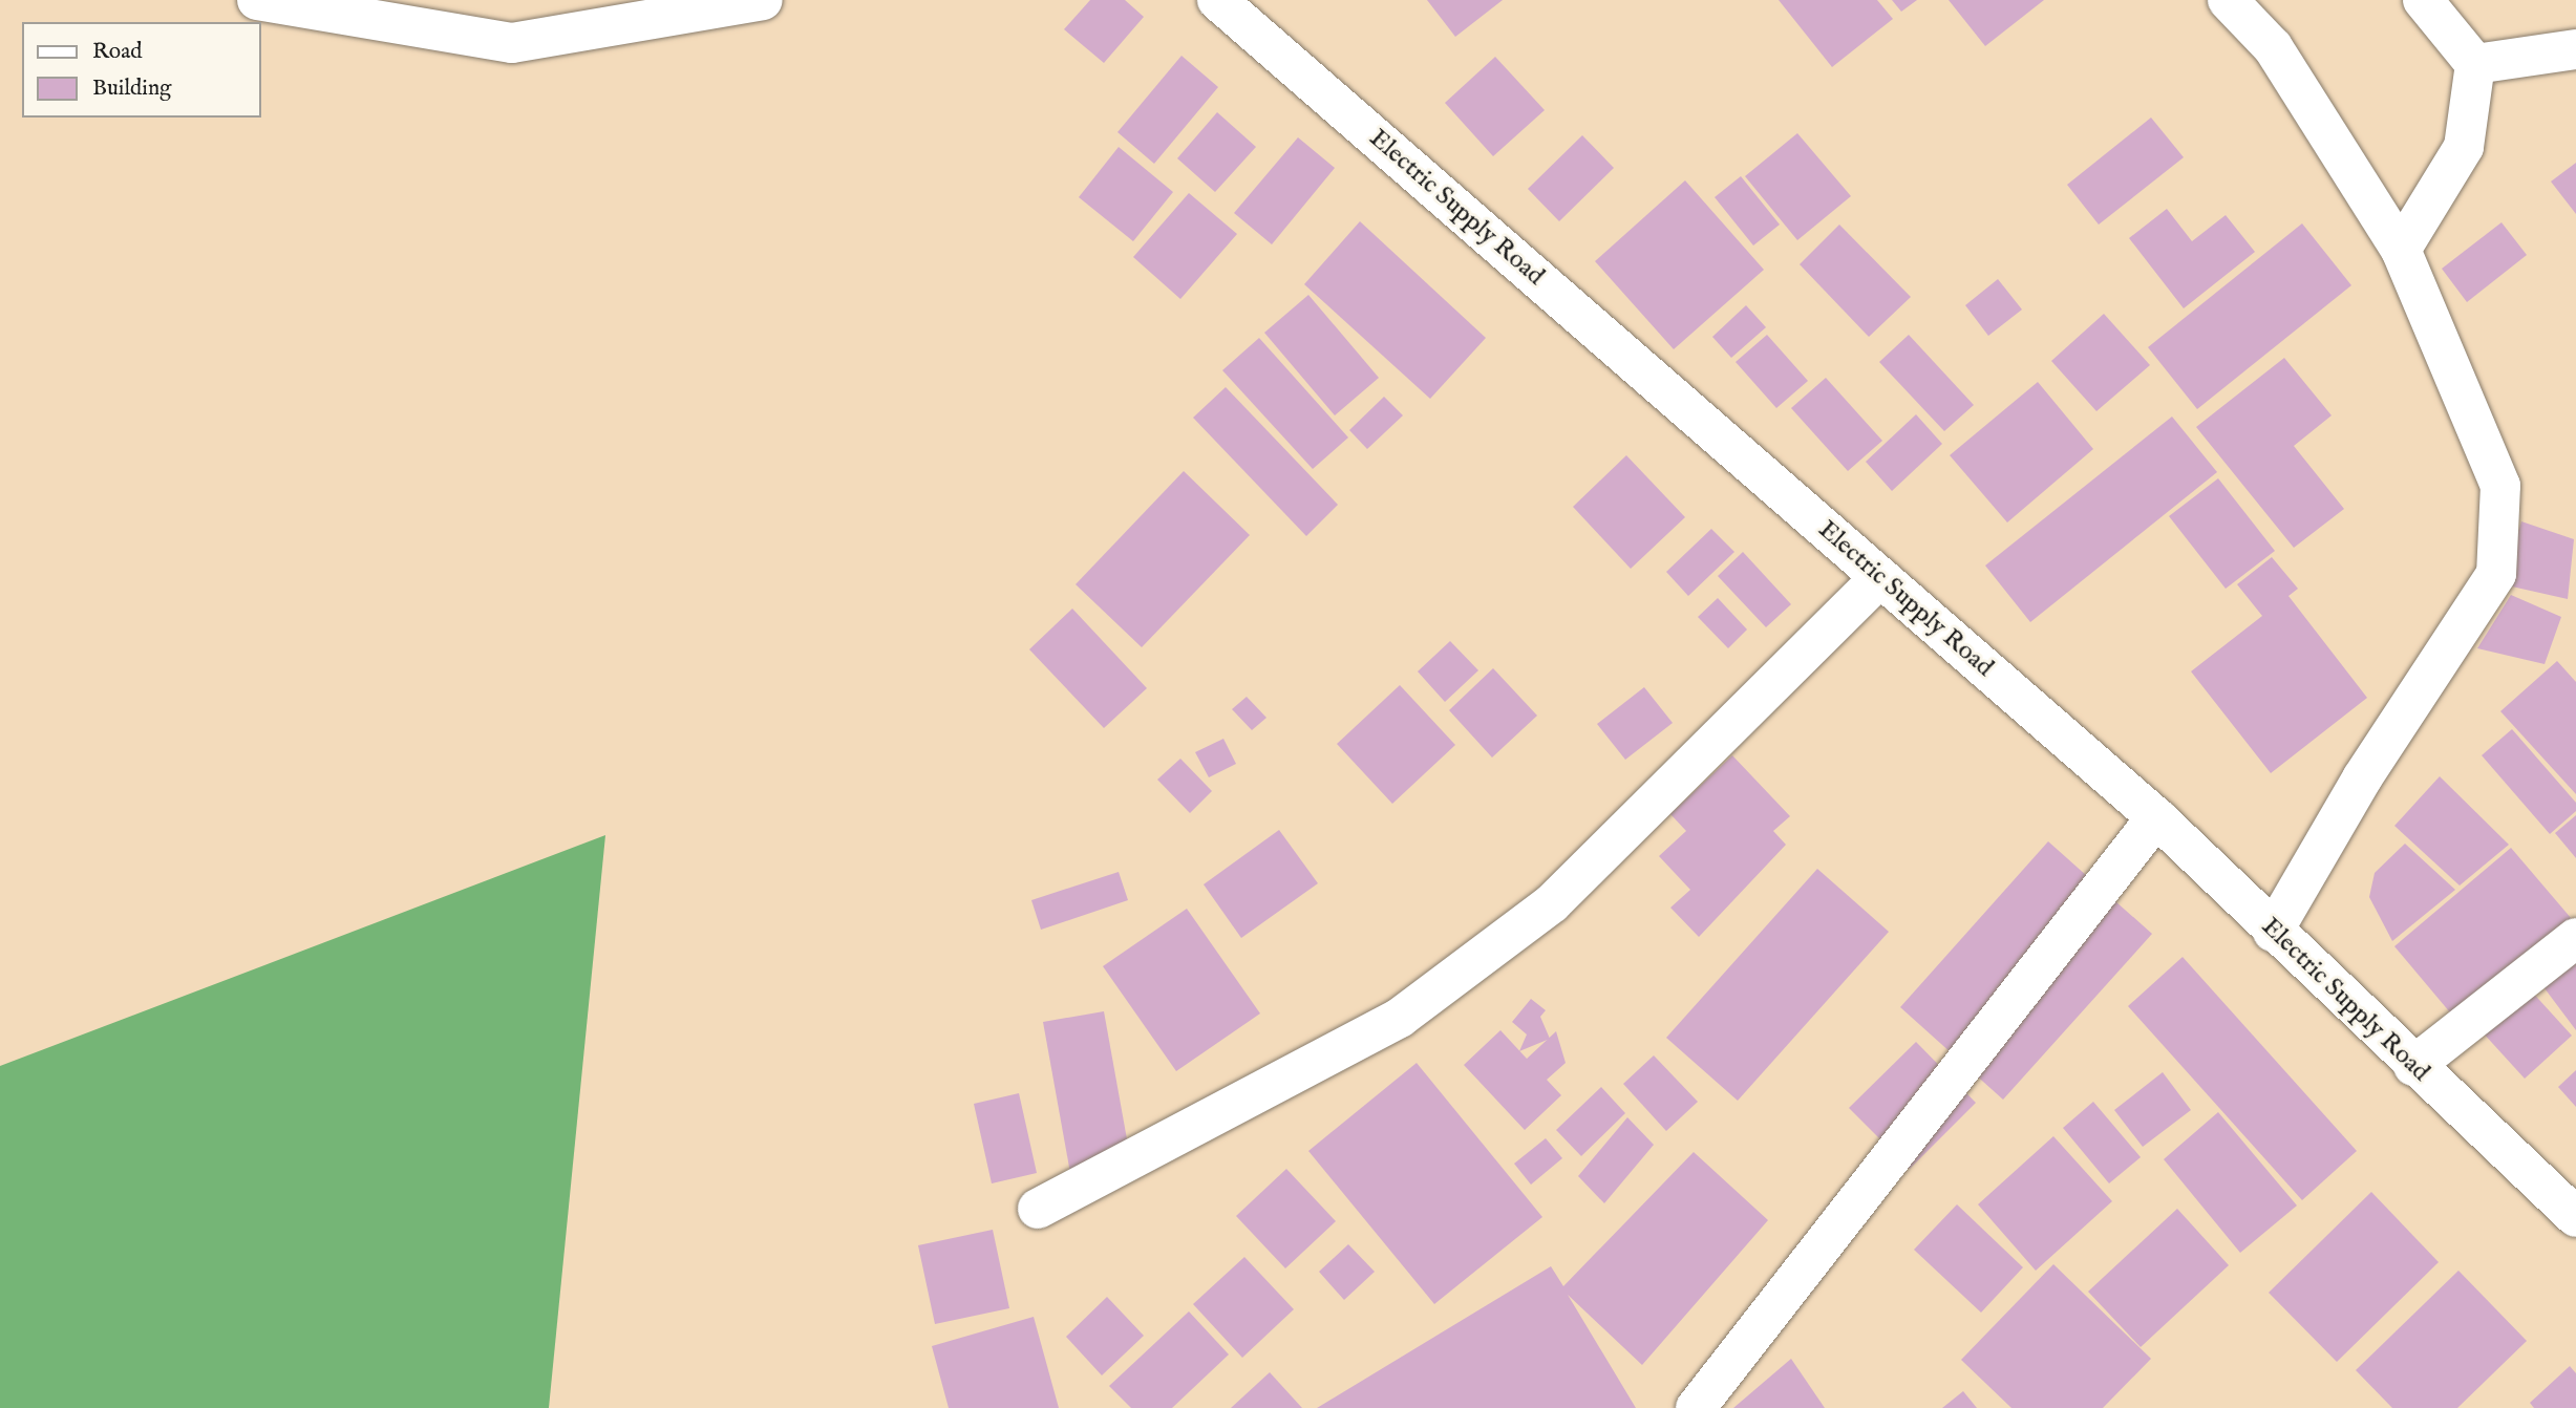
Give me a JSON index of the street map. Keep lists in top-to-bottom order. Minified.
{"streets":{"street":["Electric Supply Road"]},"legend":["Road","Building"]}
